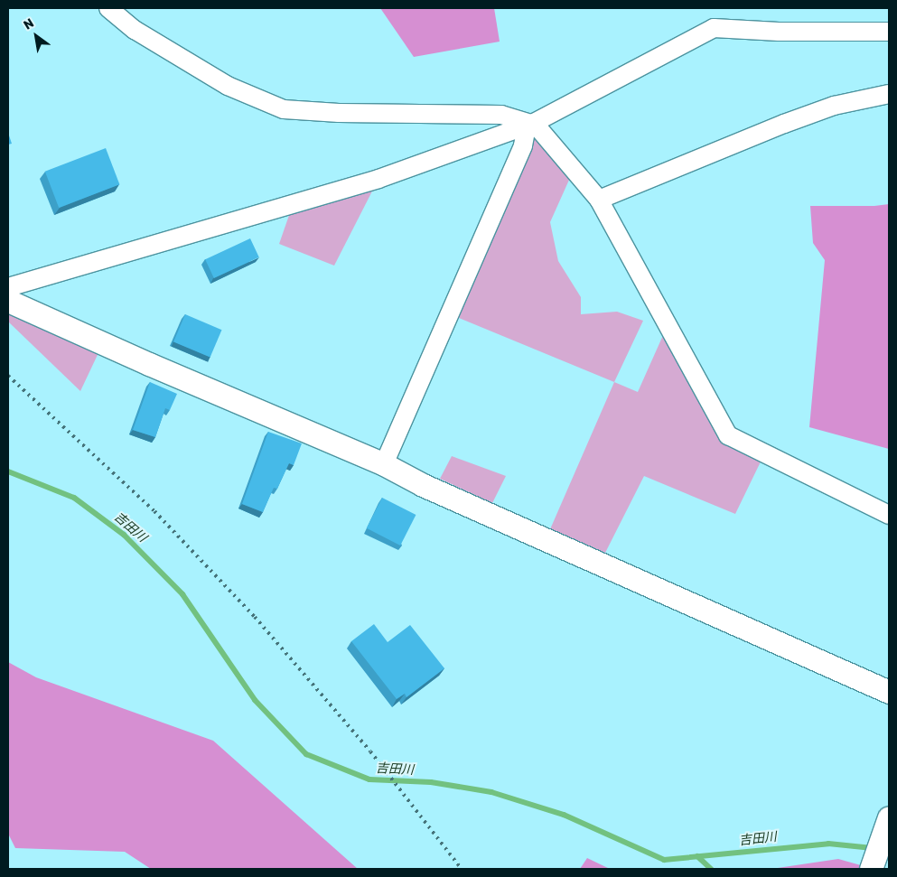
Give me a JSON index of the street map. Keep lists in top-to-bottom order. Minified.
{"water":["吉田川"],"north":"top left"}
